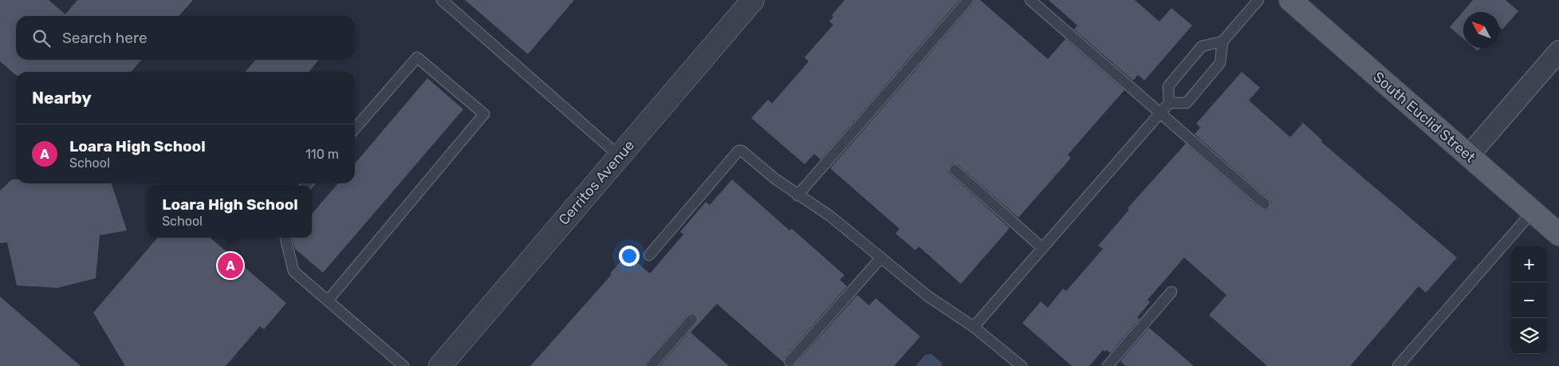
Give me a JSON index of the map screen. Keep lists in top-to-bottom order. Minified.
{"streets":{"main road":["South Euclid Street"],"street":["Cerritos Avenue"]},"north":"top left","page":{"search":"Search here","heading":"Nearby","list":[{"mark":"A","name":"Loara High School","note":"School","value":"110 m"}],"popup":["Loara High School","School"],"map_buttons":["+","−"],"pins":"A"}}
